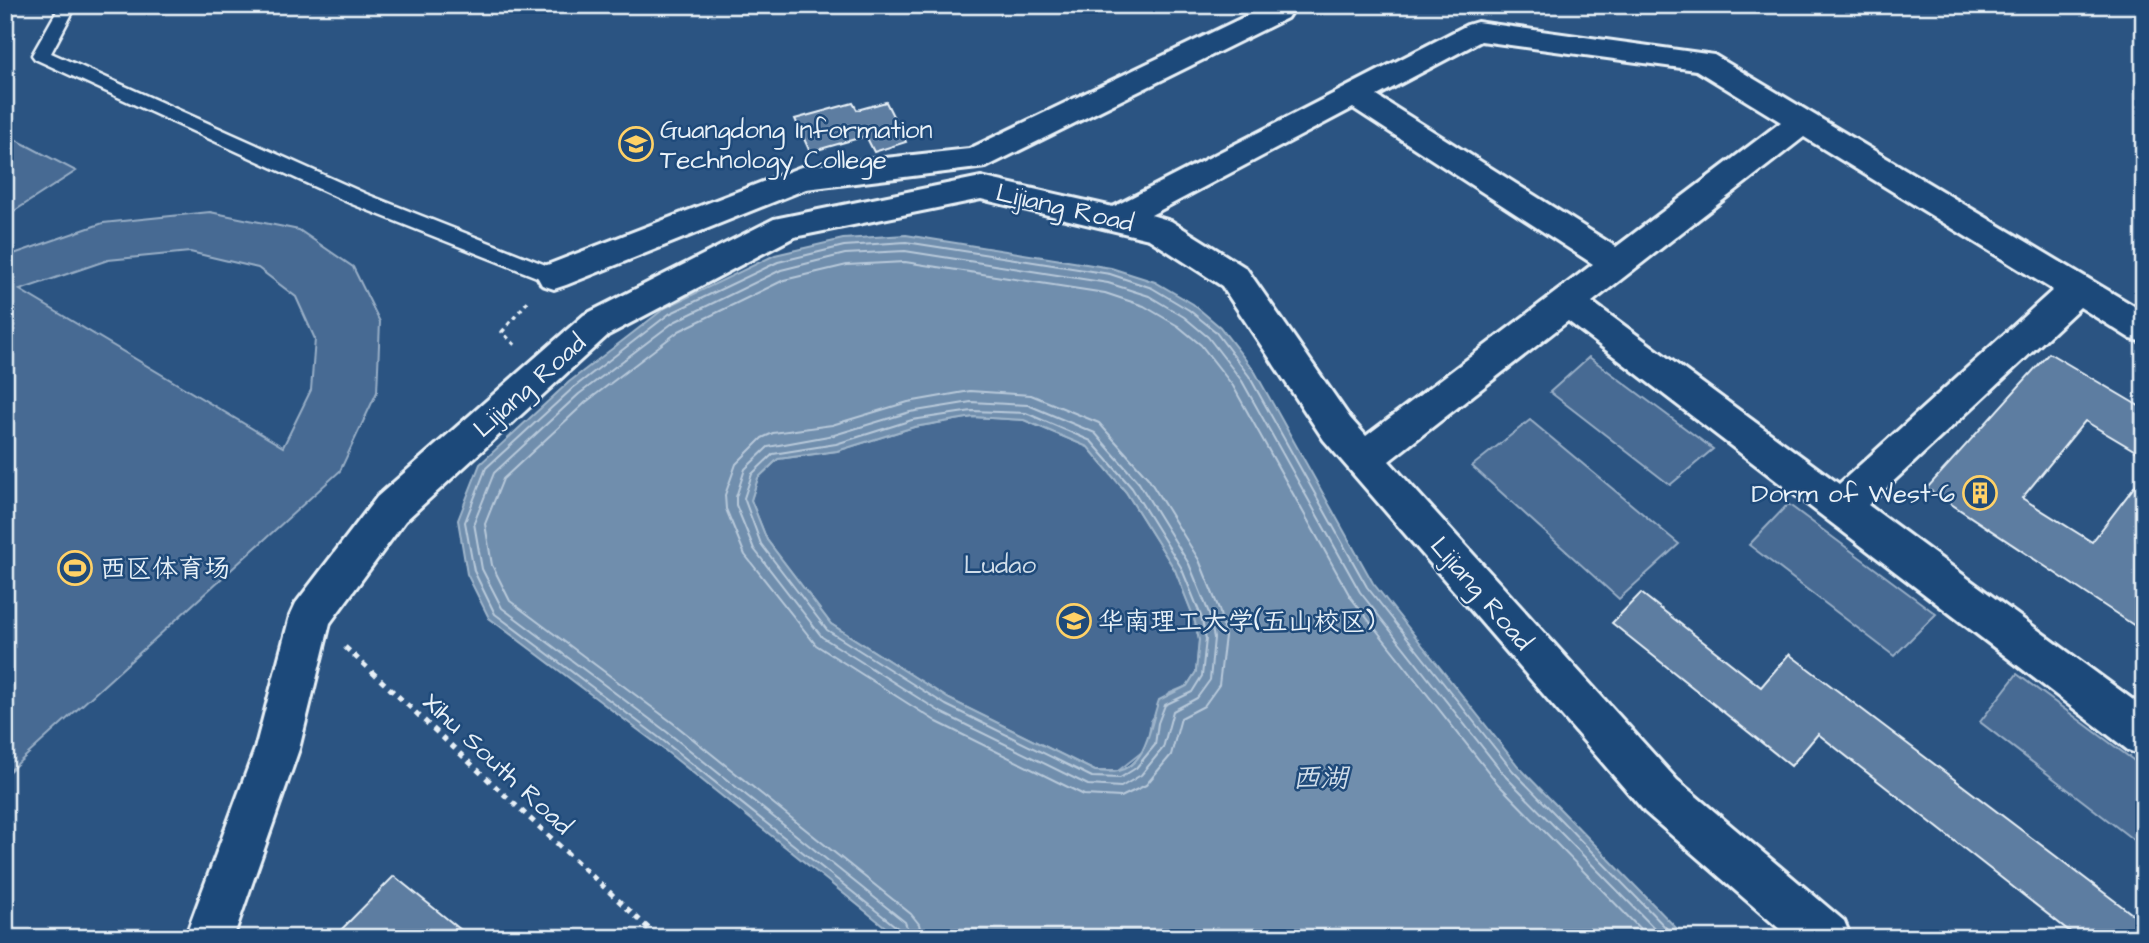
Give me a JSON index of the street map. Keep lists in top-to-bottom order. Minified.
{"streets":{"street":["Lijiang Road"],"path":["Xihu South Road"]},"crossings":[["Lijiang Road","Xihu South Road"]],"water":["西湖"],"parks":["Ludao"],"places":{"school or university":["Guangdong Information Technology College","华南理工大学(五山校区)"],"building":["Dorm of West-6"],"sports":["西区体育场"]}}
